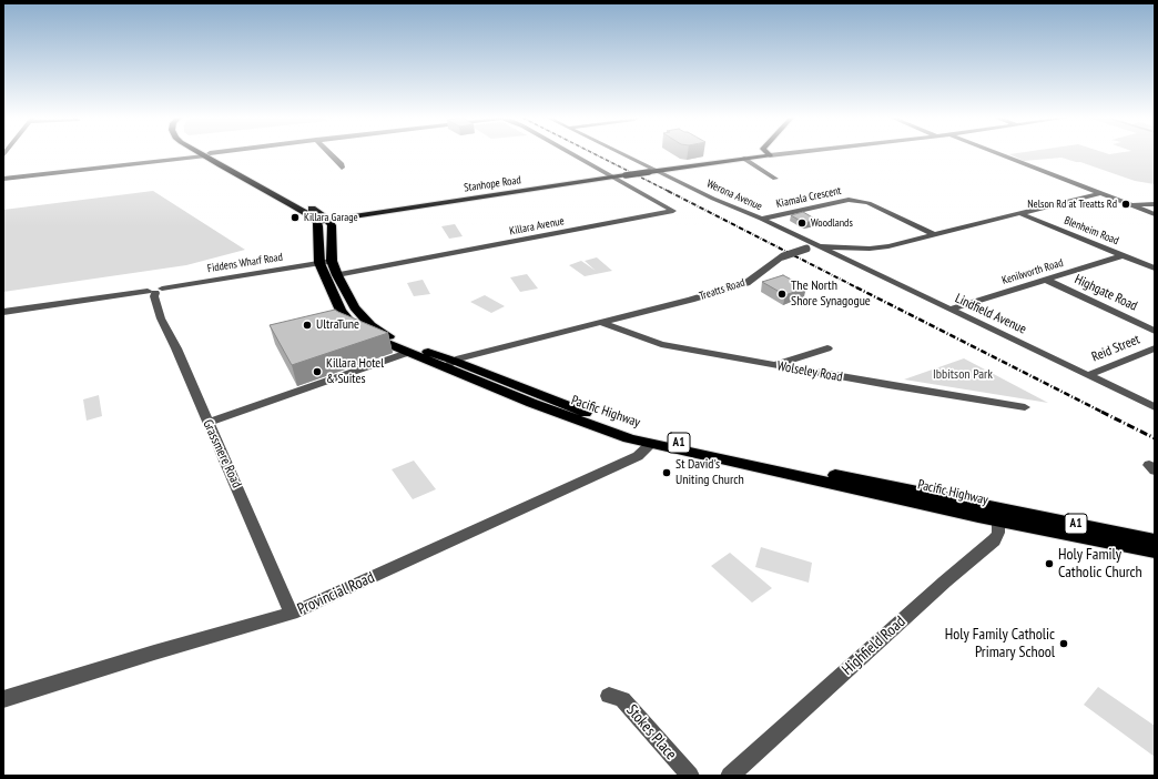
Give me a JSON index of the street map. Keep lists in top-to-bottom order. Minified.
{"streets":{"highway":["Pacific Highway","A1"],"main road":["Stanhope Road"],"street":["Werona Avenue","Kiamala Crescent","Killara Avenue","Blenheim Road","Fiddens Wharf Road","Kenilworth Road","Treatts Road","Highgate Road","Lindfield Avenue","Reid Street","Wolseley Road","Grassmere Road","Provincial Road","Highfield Road","Stokes Place"]},"crossings":[["Stanhope Road","Werona Avenue"],["Stanhope Road","Killara Avenue"],["Stanhope Road","Pacific Highway"],["Werona Avenue","Kiamala Crescent"],["Werona Avenue","Treatts Road"],["Werona Avenue","Lindfield Avenue"],["Kiamala Crescent","Treatts Road"],["Killara Avenue","Pacific Highway"],["Blenheim Road","Kenilworth Road"],["Blenheim Road","Treatts Road"],["Fiddens Wharf Road","Pacific Highway"],["Fiddens Wharf Road","Grassmere Road"],["Kenilworth Road","Highgate Road"],["Kenilworth Road","Lindfield Avenue"],["Treatts Road","Lindfield Avenue"],["Treatts Road","Wolseley Road"],["Treatts Road","Pacific Highway"],["Lindfield Avenue","Reid Street"],["Pacific Highway","Provincial Road"],["Pacific Highway","Highfield Road"],["Grassmere Road","Provincial Road"]],"parks":["Ibbitson Park"],"places":["Nelson Rd at Treatts Rd","Killara Garage","Woodlands","The North Shore Synagogue","UltraTune","Killara Hotel & Suites","St David's Uniting Church","Holy Family Catholic Church","Holy Family Catholic Primary School"]}
